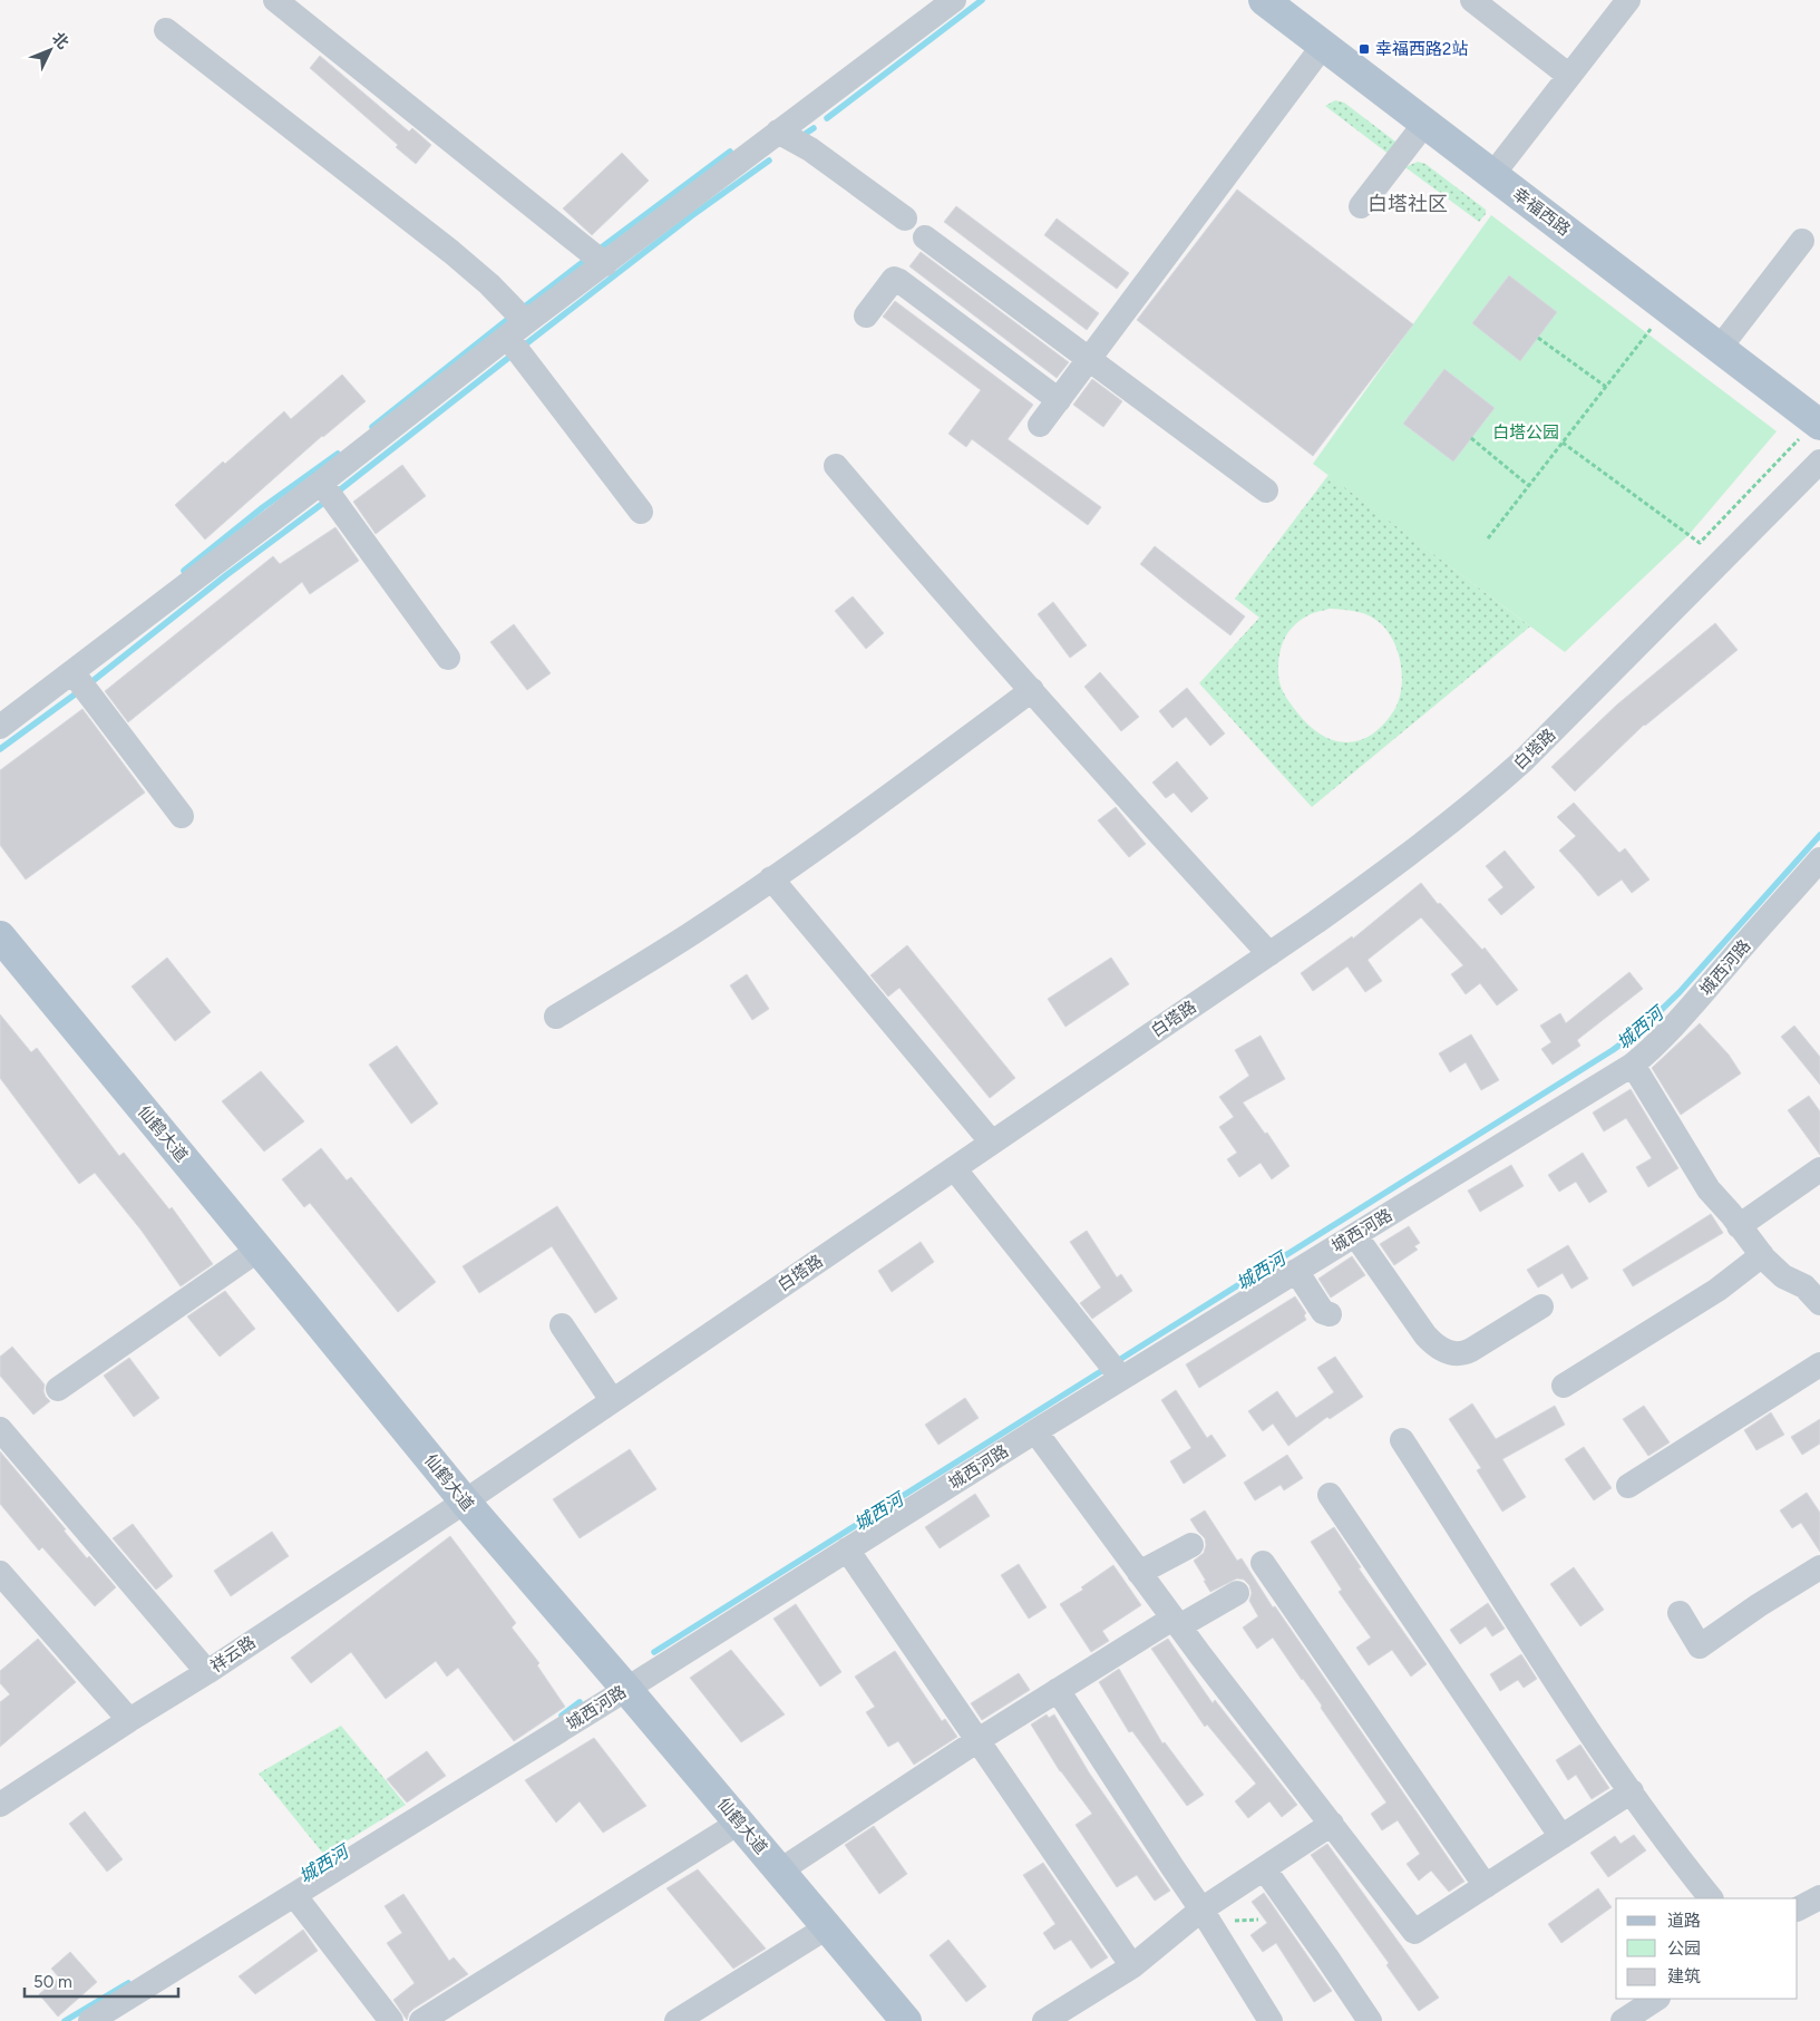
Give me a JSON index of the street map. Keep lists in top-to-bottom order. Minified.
{"streets":{"main road":["幸福西路","仙鹤大道"],"street":["白塔路","城西河路","祥云路"]},"crossings":[["白塔路","仙鹤大道"],["白塔路","祥云路"],["城西河路","仙鹤大道"],["仙鹤大道","祥云路"]],"districts":["白塔社区"],"water":["城西河"],"parks":["白塔公园"],"places":{"transit":["幸福西路2站"]},"legend":["道路","公园","建筑"],"scale_bar":"50 m","north":"top right"}
